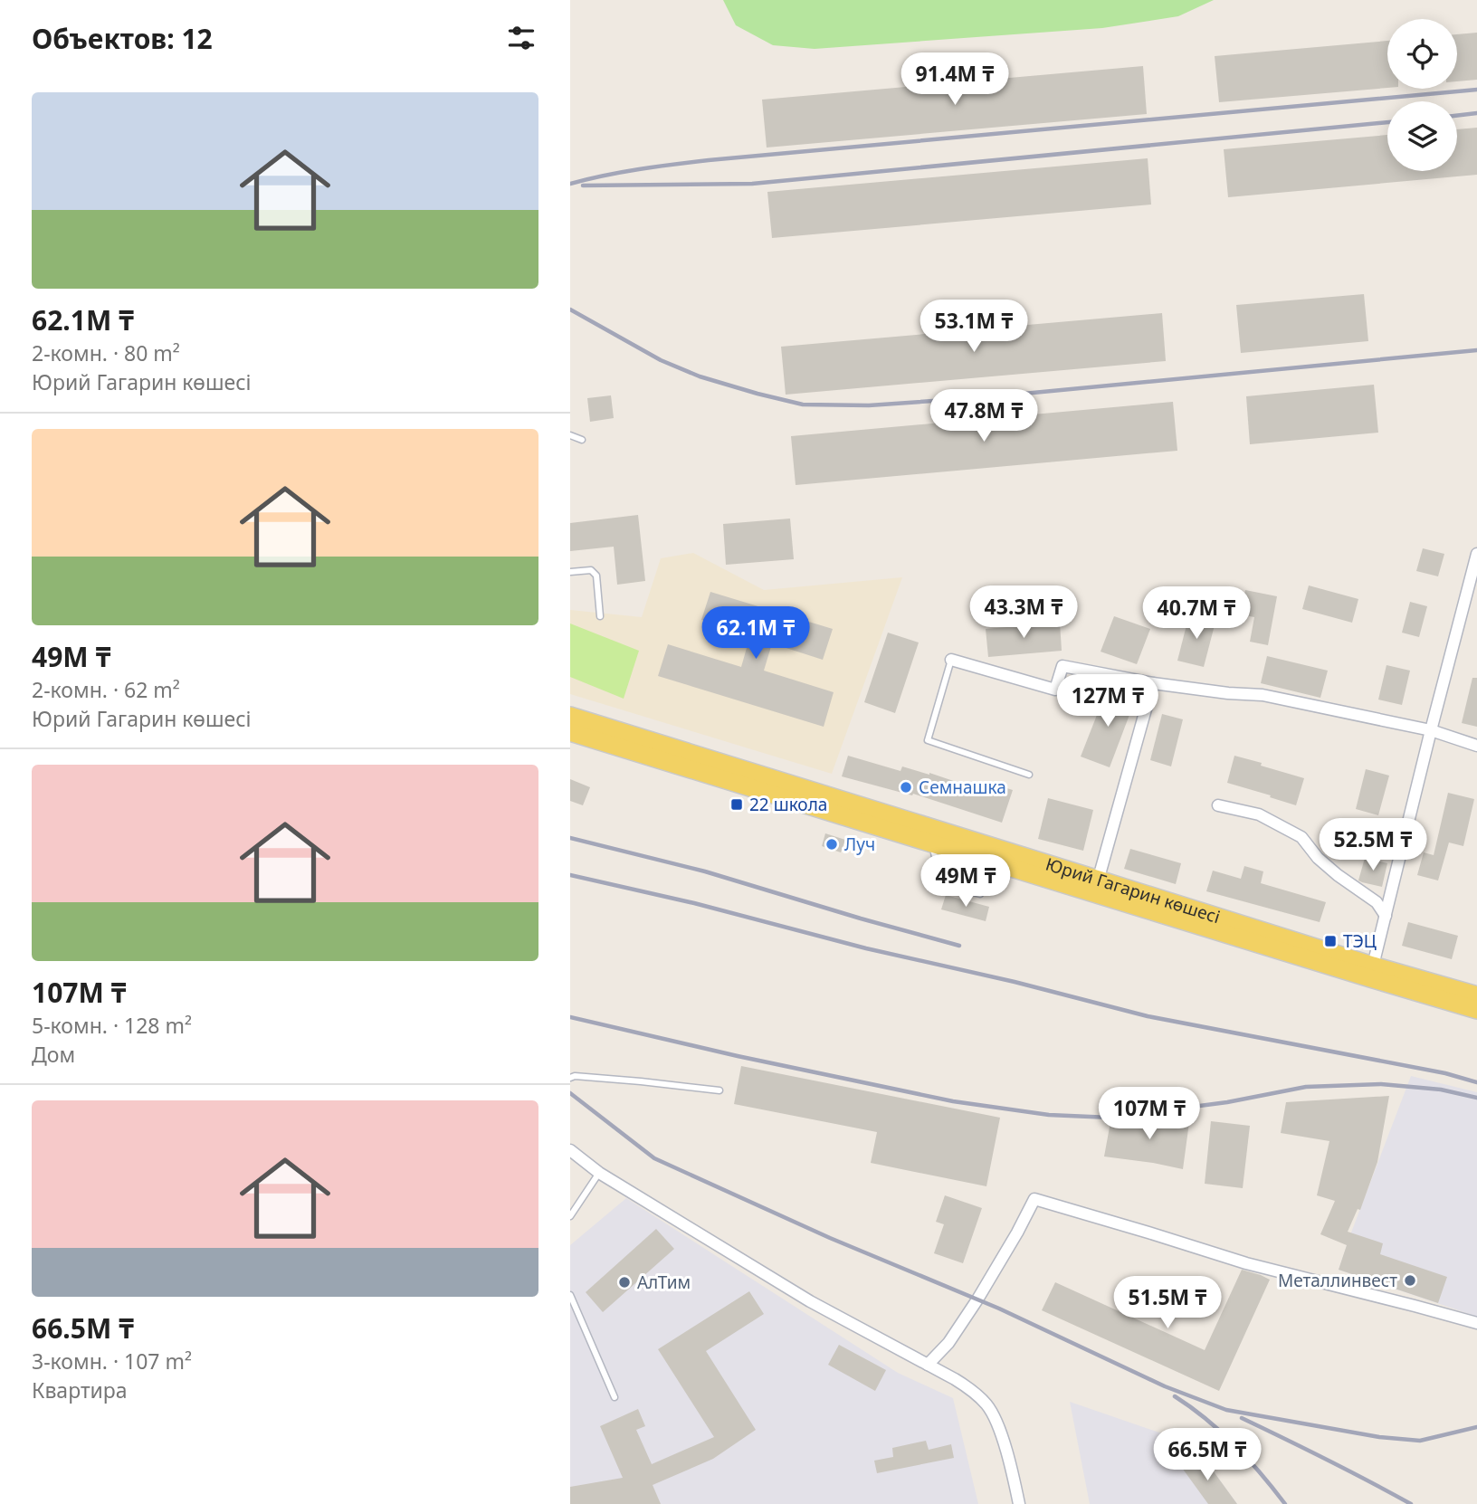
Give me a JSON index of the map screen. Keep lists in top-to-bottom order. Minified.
{"streets":{"main road":["Юрий Гагарин көшесі"]},"places":{"other":["Семнашка","Луч","Металлинвест","АлТим"],"transit":["22 школа","ТЭЦ"]},"page":{"heading":"Объектов: 12","price":["91.4M ₸","53.1M ₸","47.8M ₸","43.3M ₸","40.7M ₸","62.1M ₸","127M ₸","52.5M ₸","49M ₸","107M ₸","51.5M ₸","66.5M ₸"],"list":[{"name":"62.1M ₸","note":"2-комн. · 80 m² · Юрий Гагарин көшесі"},{"name":"49M ₸","note":"2-комн. · 62 m² · Юрий Гагарин көшесі"},{"name":"107M ₸","note":"5-комн. · 128 m² · Дом"},{"name":"66.5M ₸","note":"3-комн. · 107 m² · Квартира"}]}}
